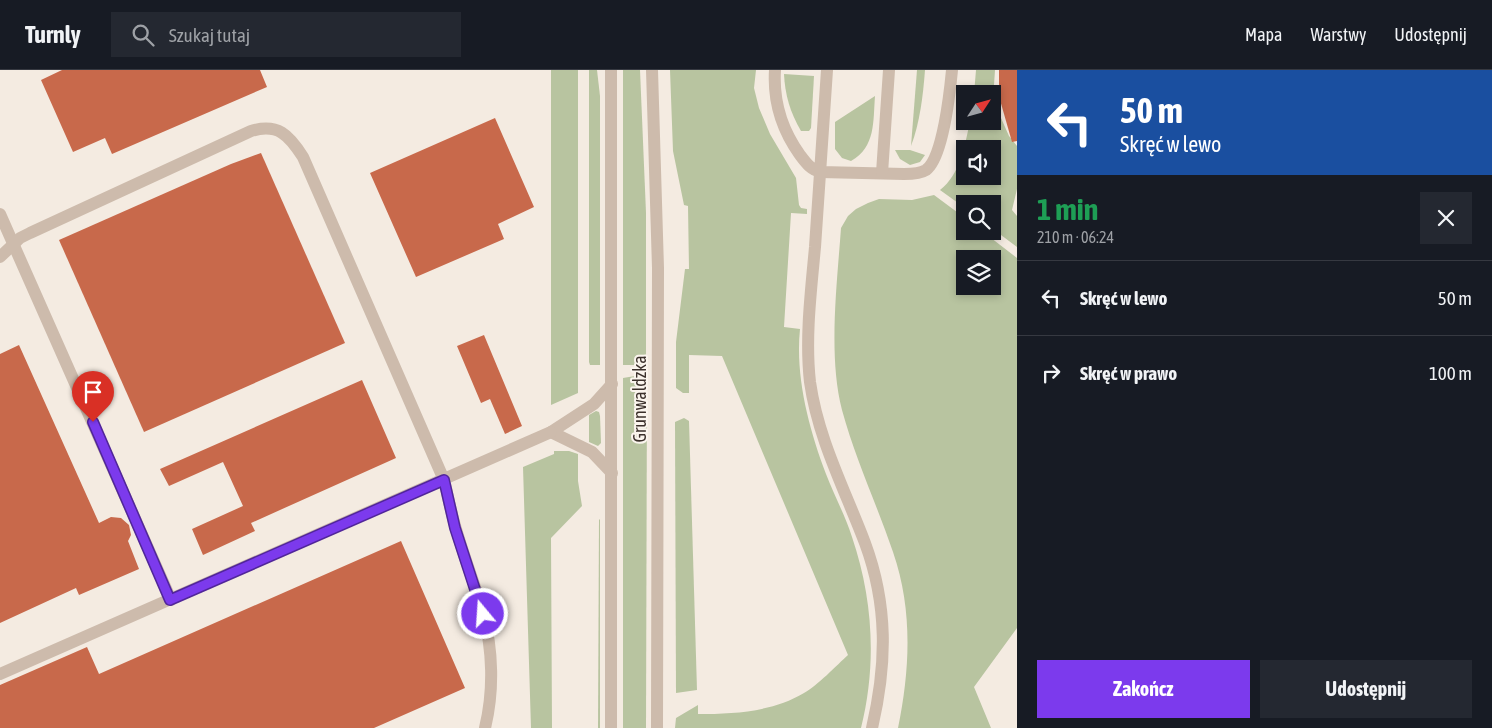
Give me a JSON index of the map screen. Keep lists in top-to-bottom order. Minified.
{"streets":{"street":["Grunwaldzka"]},"north":"top right","page":{"header":"Turnly","search":"Szukaj tutaj","nav":["Mapa","Warstwy","Udostępnij"],"turn":["50 m","Skręć w lewo"],"heading":["1 min","210 m · 06:24"],"list":[{"name":"Skręć w lewo","value":"50 m"},{"name":"Skręć w prawo","value":"100 m"}],"buttons":["Zakończ","Udostępnij"]}}
